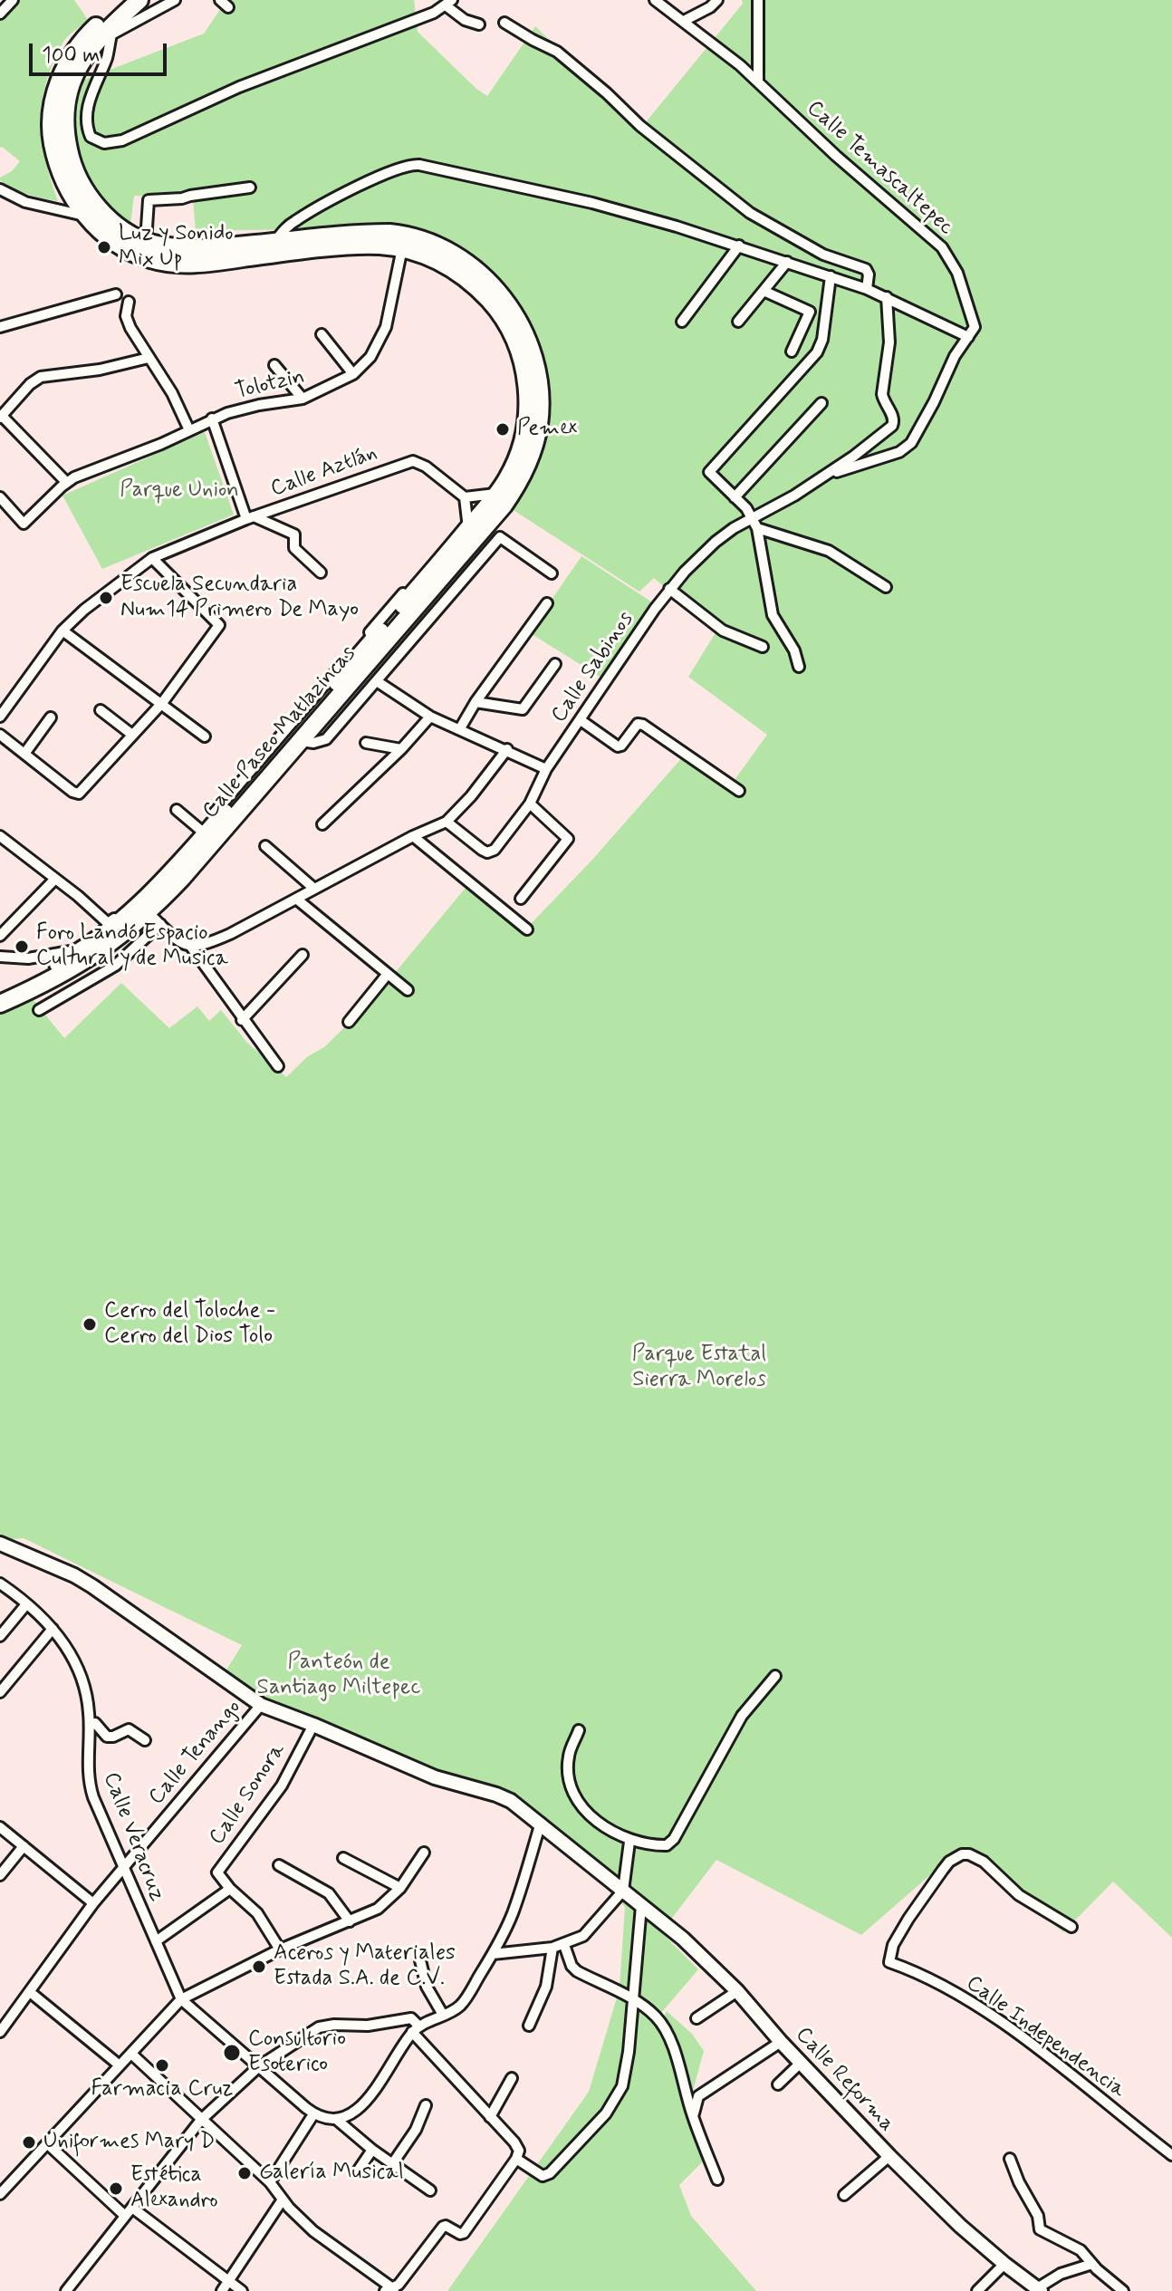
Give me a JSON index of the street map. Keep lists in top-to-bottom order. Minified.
{"streets":{"highway":["Calle Paseo Matlazincas"],"street":["Calle Temascaltepec","Tolotzin","Calle Aztlán","Calle Sabinos","Calle Tenango","Calle Sonora","Calle Veracruz","Calle Independencia","Calle Reforma"]},"crossings":[["Tolotzin","Calle Paseo Matlazincas"],["Calle Tenango","Calle Veracruz"],["Calle Tenango","Calle Reforma"],["Calle Sonora","Calle Reforma"]],"parks":["Parque Union","Parque Estatal Sierra Morelos","Panteón de Santiago Miltepec"],"places":["Luz y Sonido Mix Up","Pemex","Escuela Secundaria Num14 Primero De Mayo","Foro Landó Espacio Cultural y de Musica","Cerro del Toloche - Cerro del Dios Tolo","Aceros y Materiales Estada S.A. de C.V.","Consultorio Esoterico","Farmacia Cruz","Uniformes Mary D","Galería Musical","Estética Alexandro"],"scale_bar":"100 m"}
